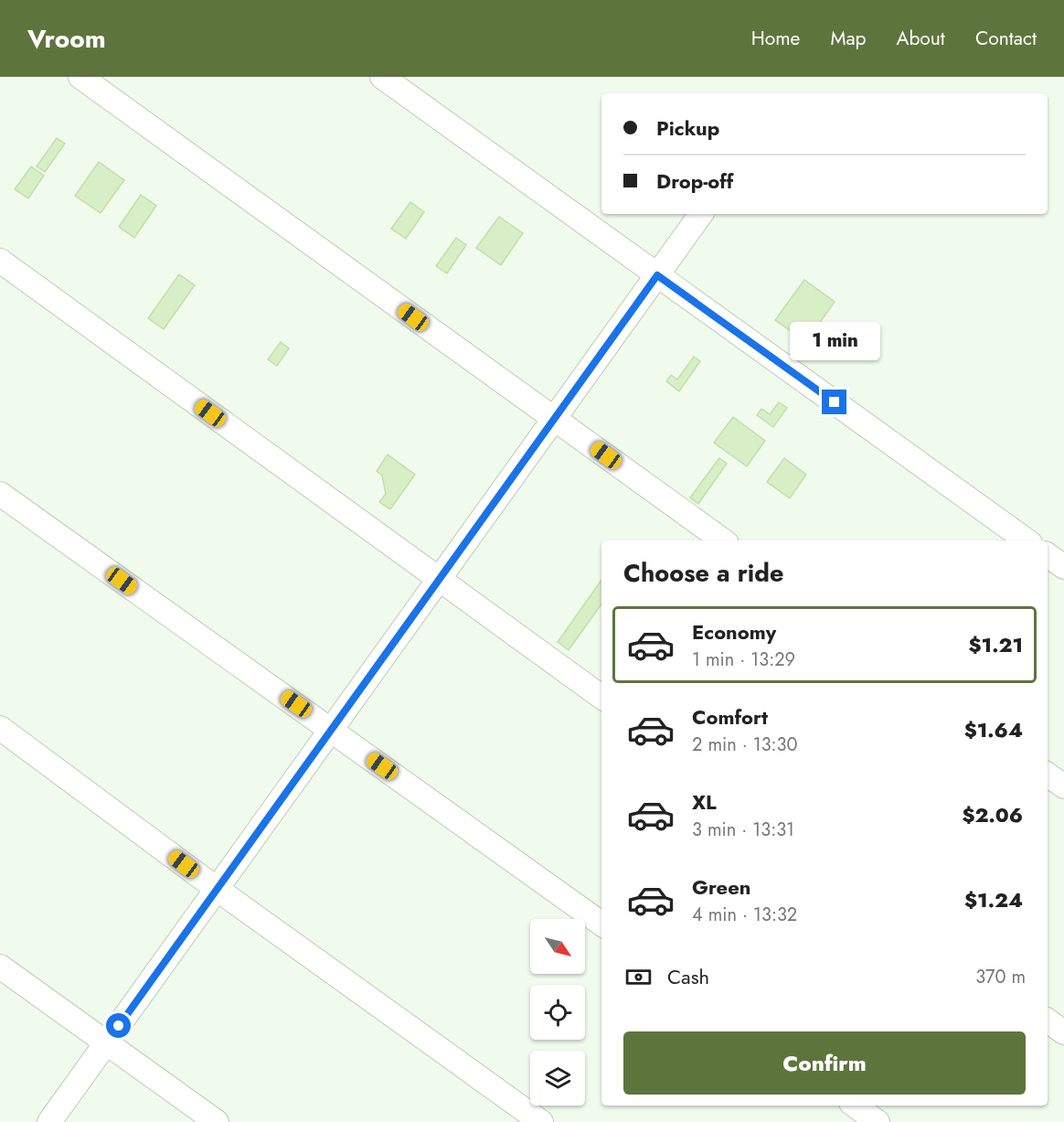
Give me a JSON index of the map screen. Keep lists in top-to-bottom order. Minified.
{"north":"bottom right","page":{"header":"Vroom","nav":["Home","Map","About","Contact"],"banner":["Pickup","Drop-off"],"bubble":"1 min","heading":"Choose a ride","list":[{"name":"Economy","note":"1 min · 13:29","value":"$1.21"},{"name":"Comfort","note":"2 min · 13:30","value":"$1.64"},{"name":"XL","note":"3 min · 13:31","value":"$2.06"},{"name":"Green","note":"4 min · 13:32","value":"$1.24"}],"pay":["Cash","370 m"],"buttons":"Confirm"}}
